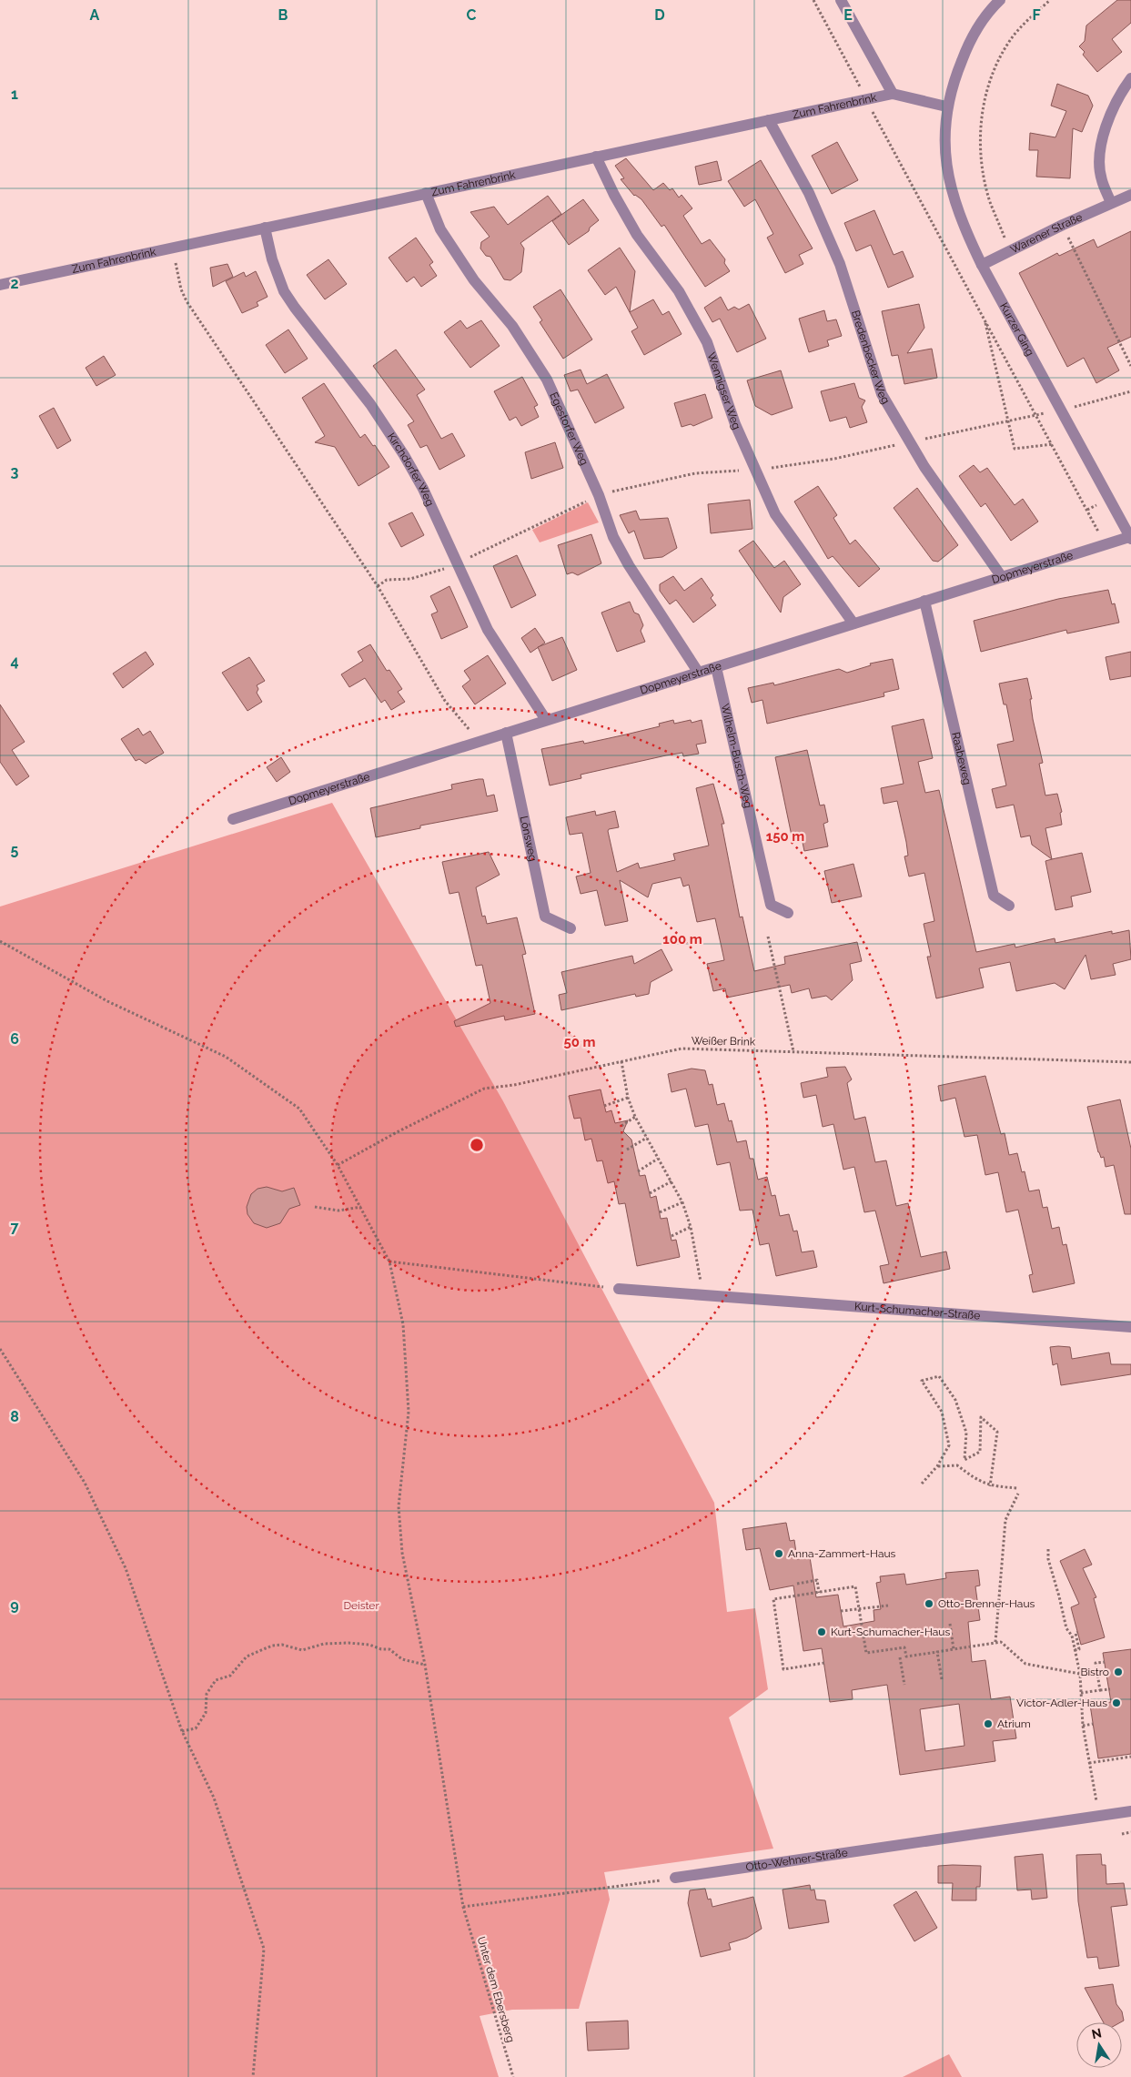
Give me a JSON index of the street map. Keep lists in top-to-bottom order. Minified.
{"streets":{"street":["Zum Fahrenbrink","Warener Straße","Kurzer Ging","Bredenbecker Weg","Wennigser Weg","Egestorfer Weg","Kirchdorfer Weg","Dopmeyerstraße","Wilhelm-Busch-Weg","Raabeweg","Lönsweg","Kurt-Schumacher-Straße","Otto-Wehner-Straße"],"path":["Weißer Brink","Unter dem Ebersberg"]},"crossings":[["Zum Fahrenbrink","Kurzer Ging"],["Zum Fahrenbrink","Bredenbecker Weg"],["Zum Fahrenbrink","Wennigser Weg"],["Zum Fahrenbrink","Egestorfer Weg"],["Zum Fahrenbrink","Kirchdorfer Weg"],["Warener Straße","Kurzer Ging"],["Kurzer Ging","Dopmeyerstraße"],["Bredenbecker Weg","Dopmeyerstraße"],["Wennigser Weg","Dopmeyerstraße"],["Egestorfer Weg","Dopmeyerstraße"],["Kirchdorfer Weg","Dopmeyerstraße"],["Dopmeyerstraße","Wilhelm-Busch-Weg"],["Dopmeyerstraße","Raabeweg"],["Dopmeyerstraße","Lönsweg"],["Weißer Brink","Unter dem Ebersberg"]],"parks":["Deister"],"places":["Anna-Zammert-Haus","Otto-Brenner-Haus","Kurt-Schumacher-Haus","Bistro","Victor-Adler-Haus","Atrium"],"north":"top","grid":{"columns":["A","B","C","D","E","F"],"rows":["1","2","3","4","5","6","7","8","9"]},"rings":["150 m","100 m","50 m"]}
